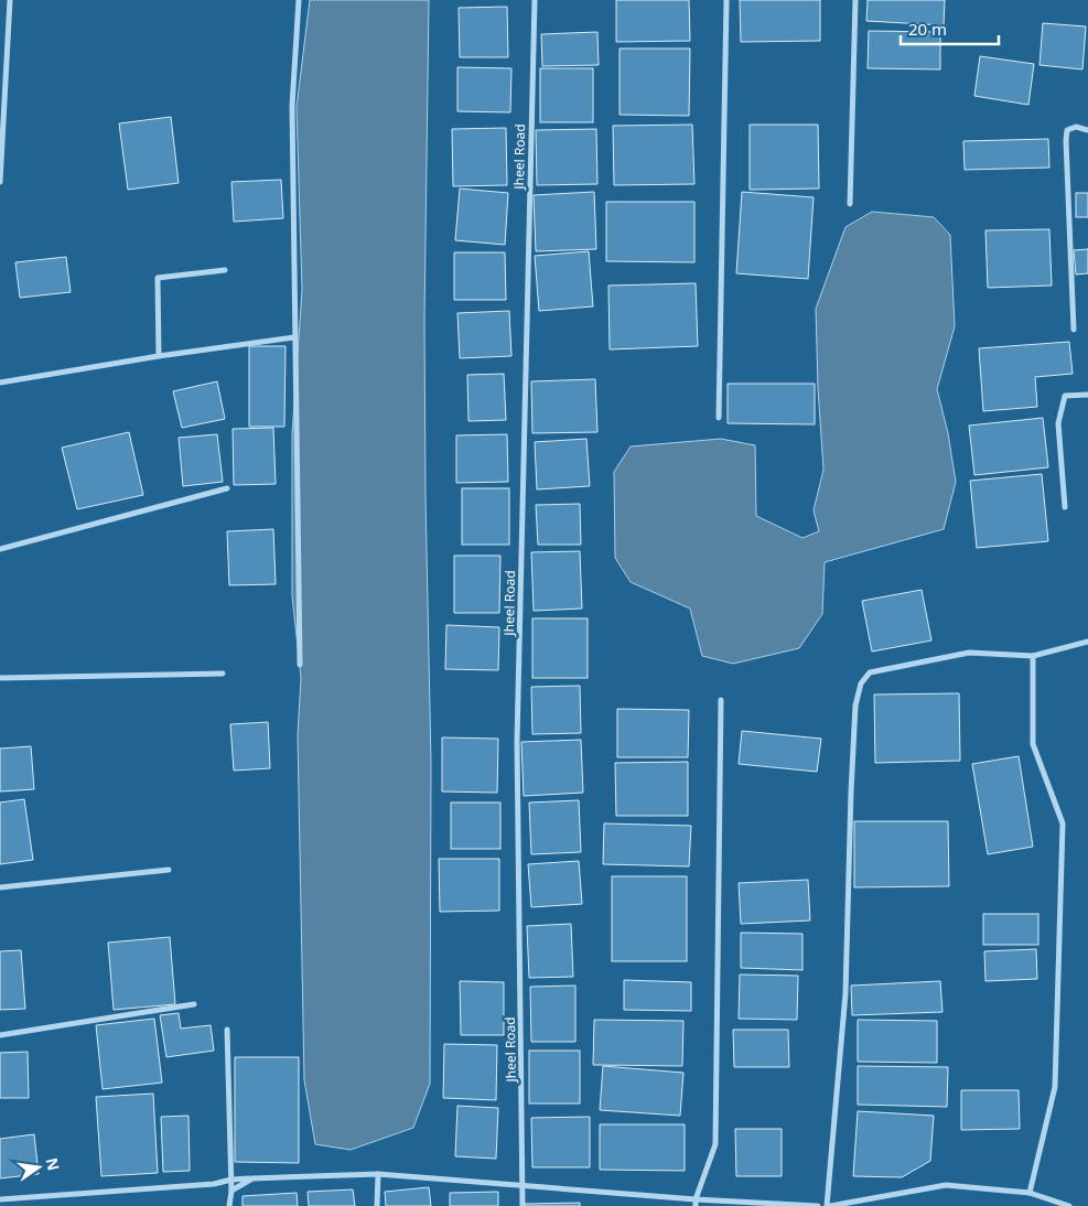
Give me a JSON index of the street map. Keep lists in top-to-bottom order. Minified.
{"streets":{"street":["Jheel Road"]},"scale_bar":"20 m","north":"right"}
